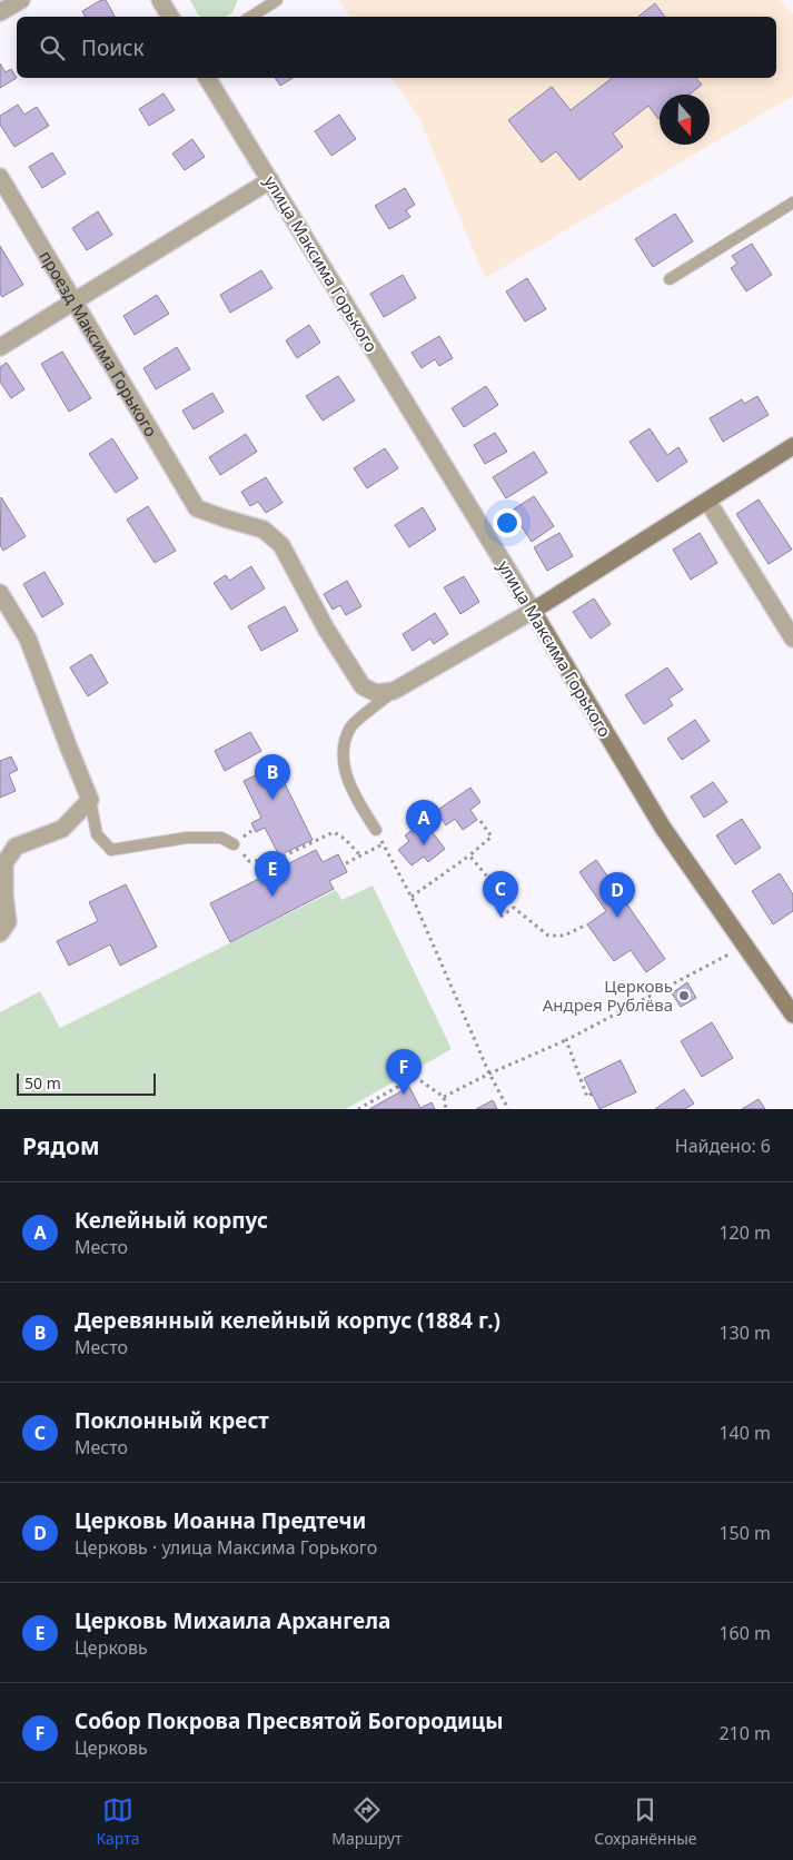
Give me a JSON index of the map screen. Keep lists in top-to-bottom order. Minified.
{"streets":{"street":["улица Максима Горького","проезд Максима Горького"]},"places":["Церковь Андрея Рублёва"],"scale_bar":"50 m","north":"bottom","page":{"search":"Поиск","pins":["B","A","E","C","D","F"],"scale":"50 m","heading":["Рядом","Найдено: 6"],"list":[{"mark":"A","name":"Келейный корпус","note":"Место","value":"120 m"},{"mark":"B","name":"Деревянный келейный корпус (1884 г.)","note":"Место","value":"130 m"},{"mark":"C","name":"Поклонный крест","note":"Место","value":"140 m"},{"mark":"D","name":"Церковь Иоанна Предтечи","note":"Церковь · улица Максима Горького","value":"150 m"},{"mark":"E","name":"Церковь Михаила Архангела","note":"Церковь","value":"160 m"},{"mark":"F","name":"Собор Покрова Пресвятой Богородицы","note":"Церковь","value":"210 m"}],"nav":["Карта","Маршрут","Сохранённые"]}}
